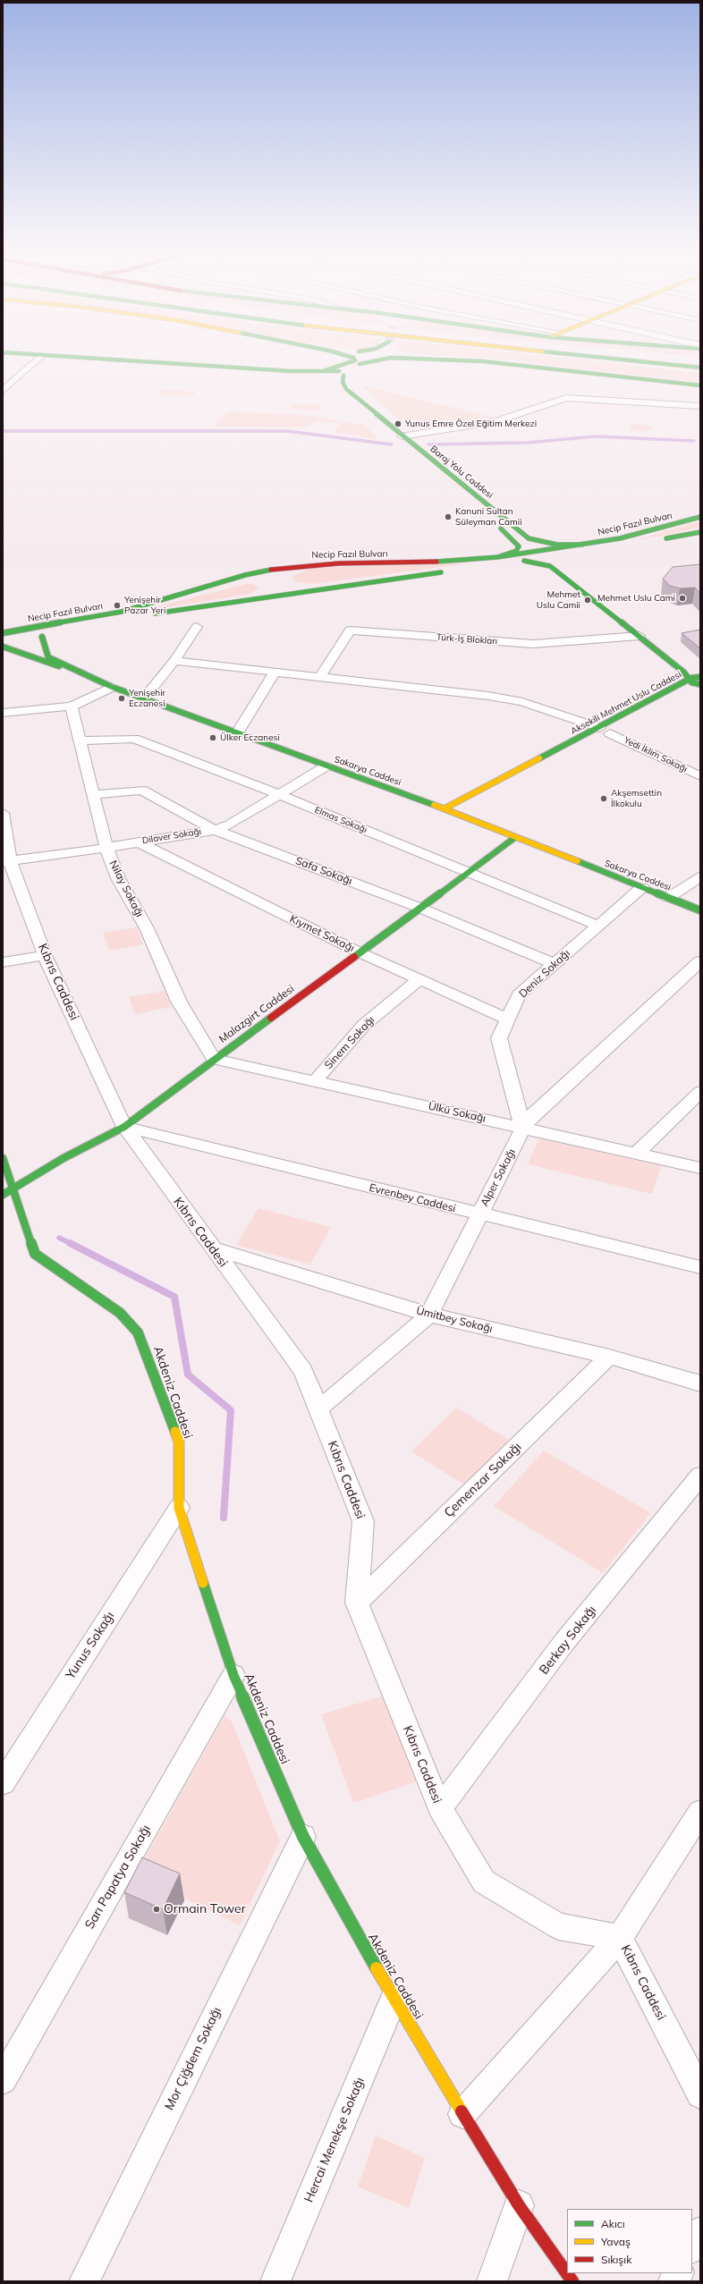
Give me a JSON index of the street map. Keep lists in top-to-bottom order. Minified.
{"streets":{"main road":["Baraj Yolu Caddesi","Necip Fazıl Bulvarı","Aksekili Mehmet Uslu Caddesi","Sakarya Caddesi","Malazgirt Caddesi","Akdeniz Caddesi"],"street":["Türk-İş Blokları","Yedi İklim Sokağı","Elmas Sokağı","Dilaver Sokağı","Safa Sokağı","Nilay Sokağı","Kıymet Sokağı","Deniz Sokağı","Kıbrıs Caddesi","Sinem Sokağı","Ülkü Sokağı","Alper Sokağı","Evrenbey Caddesi","Ümitbey Sokağı","Çemenzar Sokağı","Berkay Sokağı","Yunus Sokağı","Sarı Papatya Sokağı","Mor Çiğdem Sokağı","Hercai Menekşe Sokağı"]},"crossings":[["Baraj Yolu Caddesi","Necip Fazıl Bulvarı"],["Necip Fazıl Bulvarı","Aksekili Mehmet Uslu Caddesi"],["Türk-İş Blokları","Aksekili Mehmet Uslu Caddesi"],["Aksekili Mehmet Uslu Caddesi","Yedi İklim Sokağı"],["Aksekili Mehmet Uslu Caddesi","Sakarya Caddesi"],["Sakarya Caddesi","Dilaver Sokağı"],["Sakarya Caddesi","Deniz Sokağı"],["Sakarya Caddesi","Malazgirt Caddesi"],["Elmas Sokağı","Dilaver Sokağı"],["Elmas Sokağı","Nilay Sokağı"],["Elmas Sokağı","Deniz Sokağı"],["Elmas Sokağı","Malazgirt Caddesi"],["Dilaver Sokağı","Safa Sokağı"],["Dilaver Sokağı","Nilay Sokağı"],["Dilaver Sokağı","Kıymet Sokağı"],["Dilaver Sokağı","Kıbrıs Caddesi"],["Safa Sokağı","Nilay Sokağı"],["Safa Sokağı","Deniz Sokağı"],["Safa Sokağı","Malazgirt Caddesi"],["Nilay Sokağı","Malazgirt Caddesi"],["Nilay Sokağı","Ülkü Sokağı"],["Kıymet Sokağı","Deniz Sokağı"],["Kıymet Sokağı","Malazgirt Caddesi"],["Kıymet Sokağı","Sinem Sokağı"],["Deniz Sokağı","Ülkü Sokağı"],["Deniz Sokağı","Alper Sokağı"],["Kıbrıs Caddesi","Malazgirt Caddesi"],["Kıbrıs Caddesi","Alper Sokağı"],["Kıbrıs Caddesi","Evrenbey Caddesi"],["Kıbrıs Caddesi","Ümitbey Sokağı"],["Kıbrıs Caddesi","Çemenzar Sokağı"],["Kıbrıs Caddesi","Berkay Sokağı"],["Malazgirt Caddesi","Ülkü Sokağı"],["Malazgirt Caddesi","Evrenbey Caddesi"],["Malazgirt Caddesi","Akdeniz Caddesi"],["Sinem Sokağı","Ülkü Sokağı"],["Ülkü Sokağı","Alper Sokağı"],["Alper Sokağı","Evrenbey Caddesi"],["Alper Sokağı","Ümitbey Sokağı"],["Ümitbey Sokağı","Çemenzar Sokağı"],["Akdeniz Caddesi","Yunus Sokağı"],["Akdeniz Caddesi","Sarı Papatya Sokağı"],["Akdeniz Caddesi","Mor Çiğdem Sokağı"],["Akdeniz Caddesi","Hercai Menekşe Sokağı"]],"places":["Yunus Emre Özel Eğitim Merkezi","Kanuni Sultan Süleyman Camii","Mehmet Uslu Cami","Mehmet Uslu Camii","Yenişehir Pazar Yeri","Yenişehir Eczanesi","Ülker Eczanesi","Akşemsettin İlkokulu","Ormain Tower"],"legend":["Akıcı","Yavaş","Sıkışık"]}
